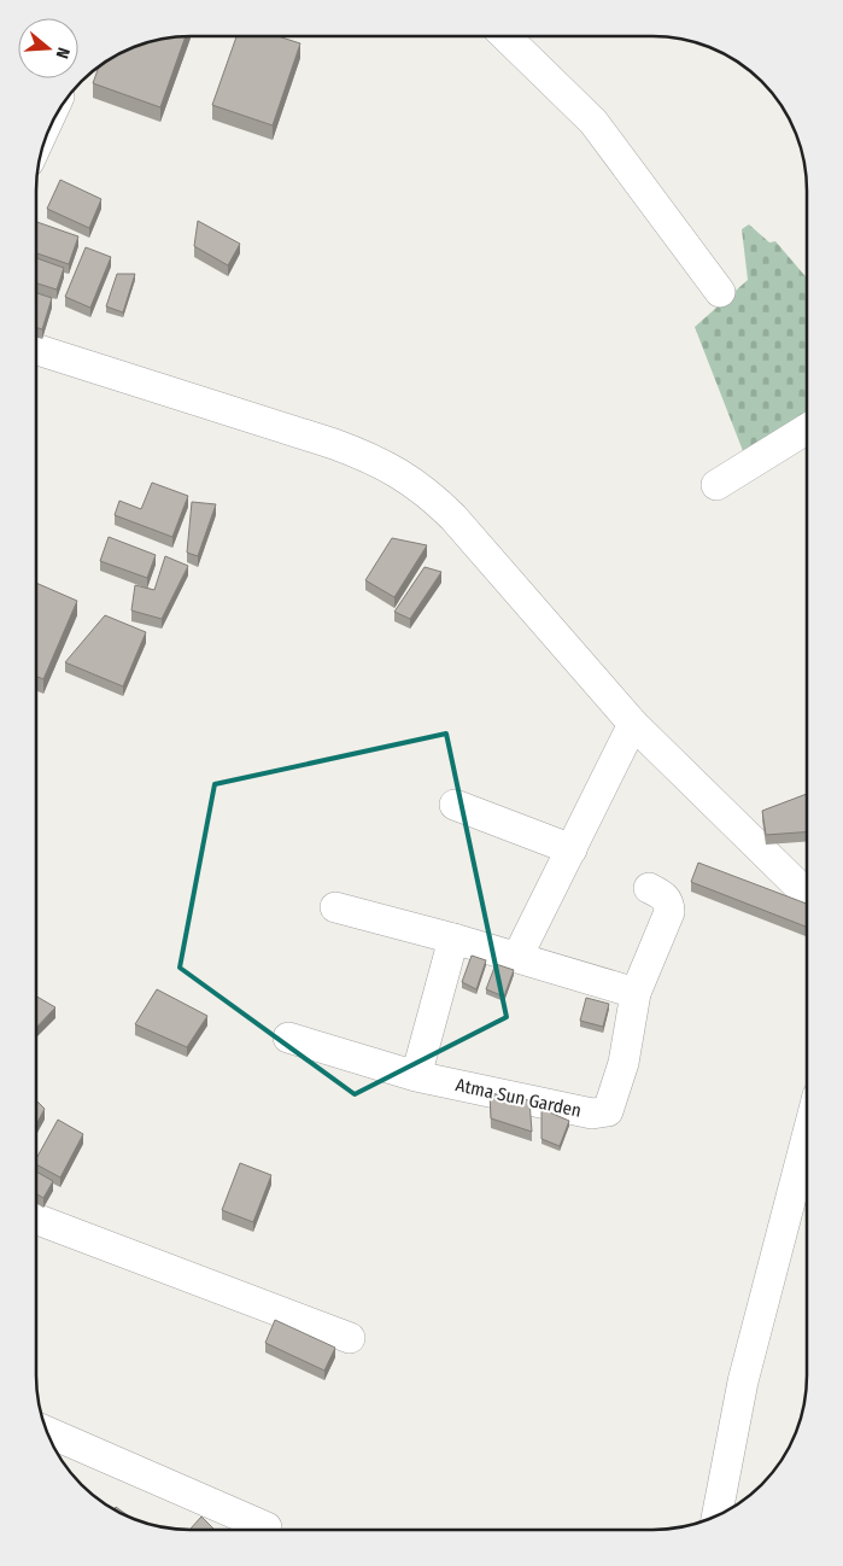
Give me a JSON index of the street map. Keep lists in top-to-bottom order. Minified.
{"streets":{"street":["Atma Sun Garden"]},"north":"right"}
